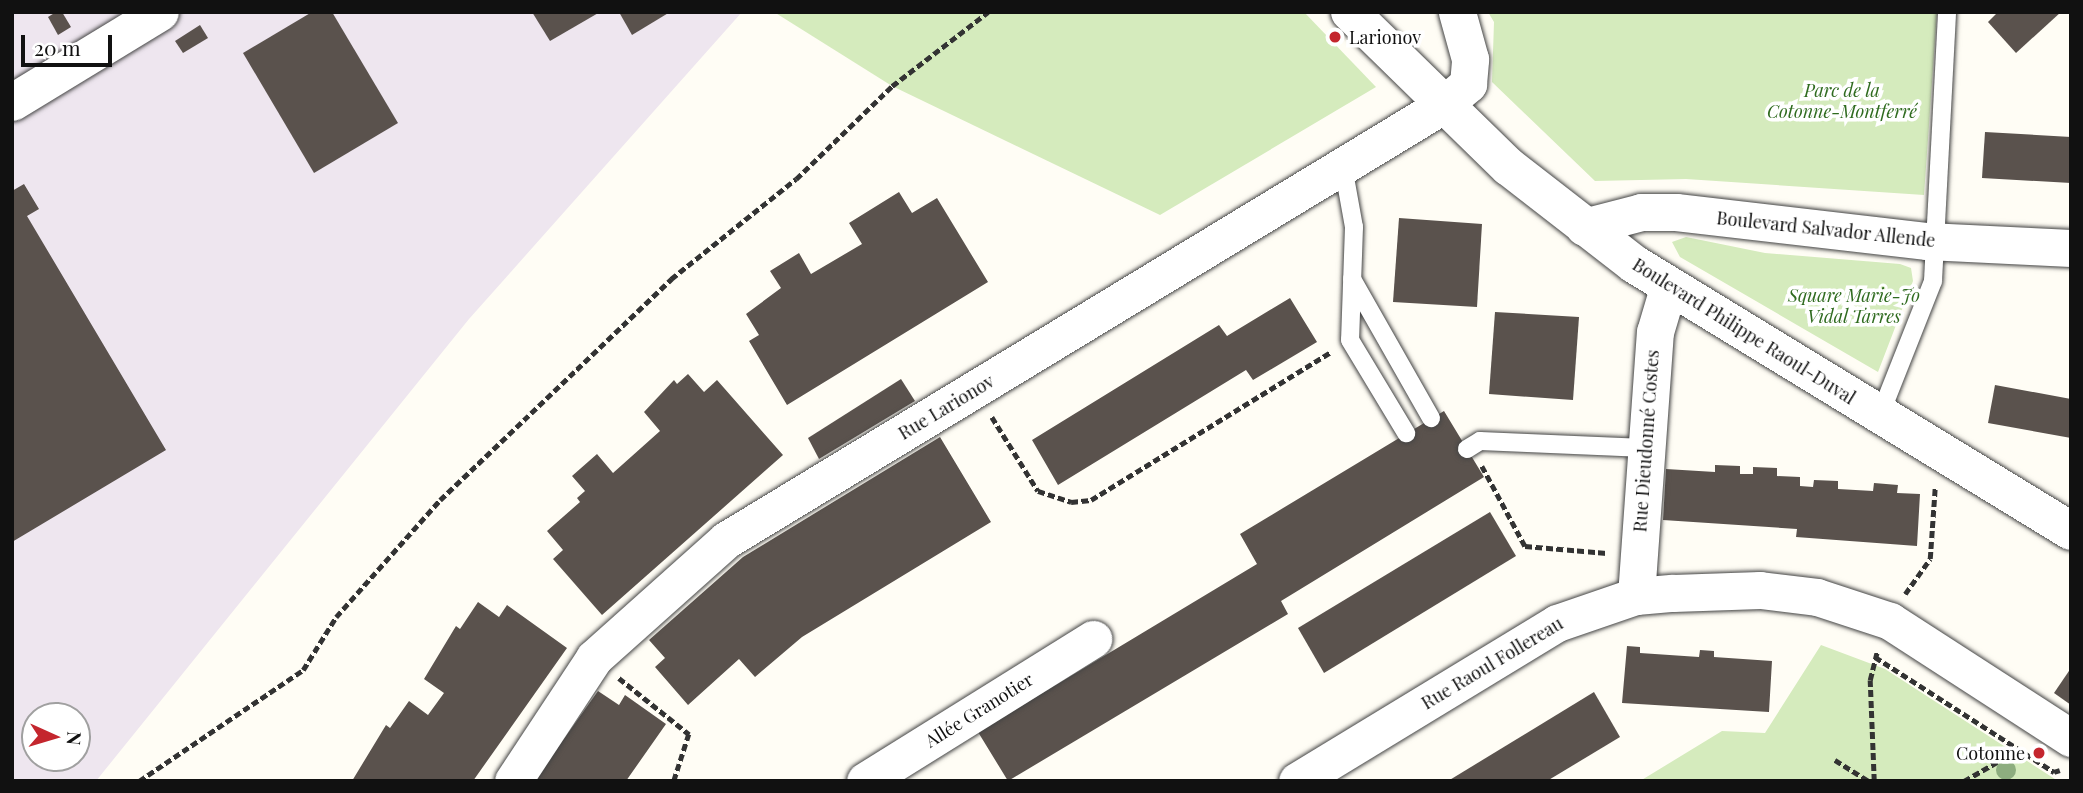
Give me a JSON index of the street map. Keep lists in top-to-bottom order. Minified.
{"streets":{"street":["Boulevard Salvador Allende","Boulevard Philippe Raoul-Duval","Rue Larionov","Rue Dieudonné Costes","Rue Raoul Follereau","Allée Granotier"]},"crossings":[["Boulevard Salvador Allende","Boulevard Philippe Raoul-Duval"],["Boulevard Philippe Raoul-Duval","Rue Larionov"],["Boulevard Philippe Raoul-Duval","Rue Dieudonné Costes"],["Rue Dieudonné Costes","Rue Raoul Follereau"]],"parks":["Parc de la Cotonne-Montferré","Square Marie-Jo Vidal Tarres"],"places":["Larionov","Cotonne"],"scale_bar":"20 m","north":"right"}
